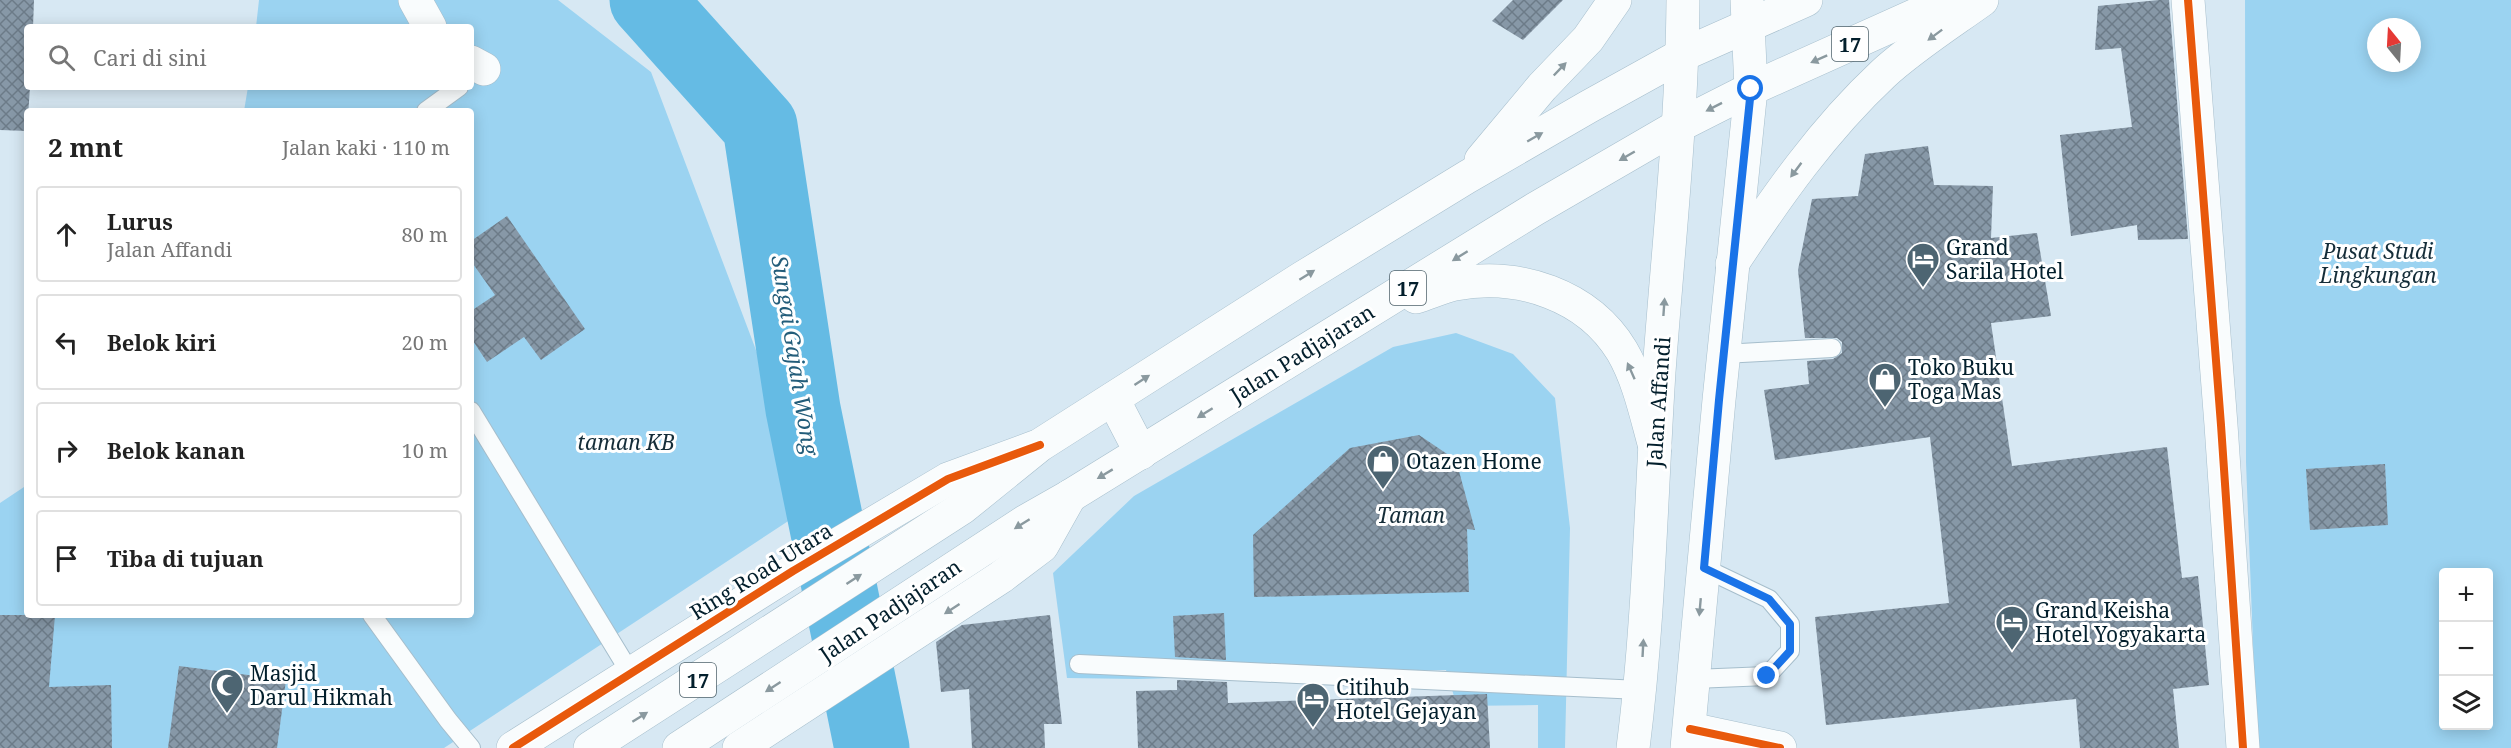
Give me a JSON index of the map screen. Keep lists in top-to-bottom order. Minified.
{"streets":{"main road":["17","Jalan Padjajaran","Jalan Affandi","Ring Road Utara"]},"crossings":[["17","Jalan Affandi"],["17","Ring Road Utara"],["Jalan Padjajaran","Jalan Affandi"]],"water":["Sungai Gajah Wong"],"parks":["Pusat Studi Lingkungan","taman KB","Taman"],"places":{"hotel":["Grand Sarila Hotel","Grand Keisha Hotel Yogyakarta","Citihub Hotel Gejayan"],"shop":["Toko Buku Toga Mas","Otazen Home"],"mosque":["Masjid Darul Hikmah"]},"north":"top","page":{"search":"Cari di sini","heading":["2 mnt","Jalan kaki · 110 m"],"list":[["Lurus","Jalan Affandi","80 m"],["Belok kiri","20 m"],["Belok kanan","10 m"],"Tiba di tujuan"],"map_buttons":["+","−"]}}
